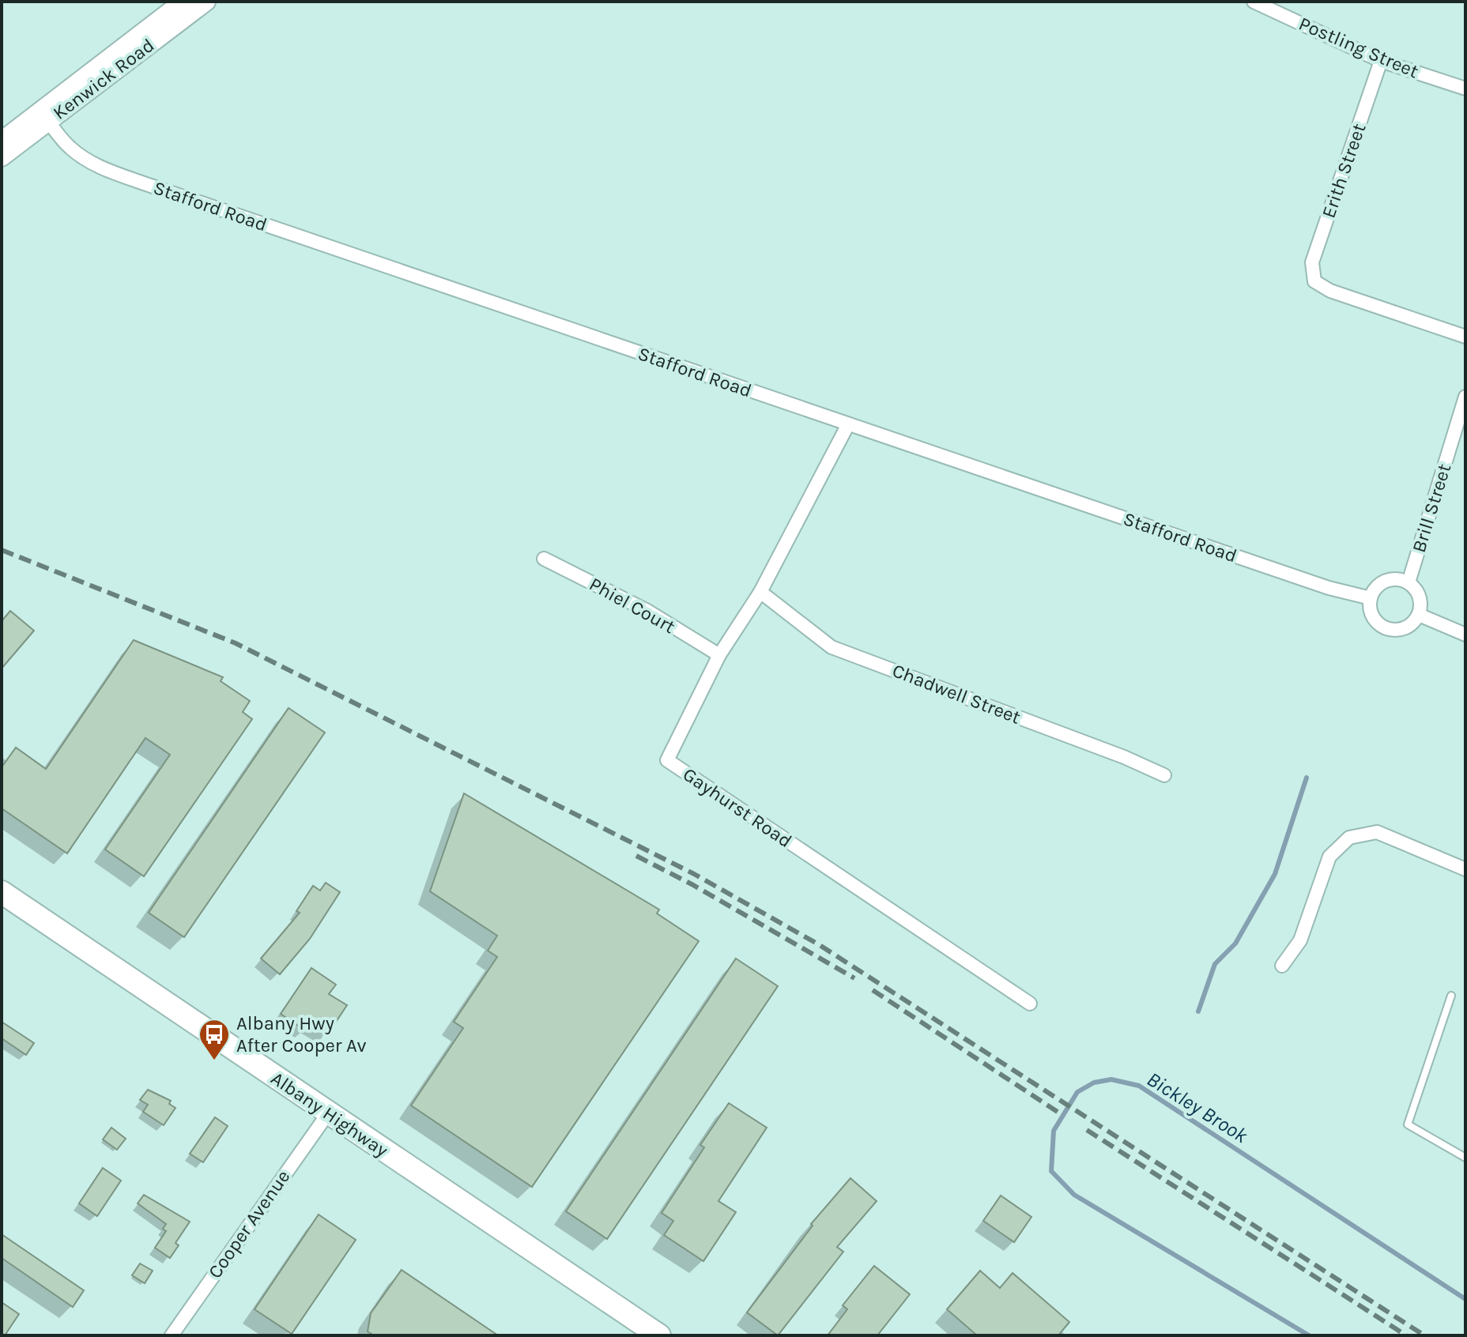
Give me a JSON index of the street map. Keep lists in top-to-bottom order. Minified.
{"streets":{"highway":["Albany Highway"],"main road":["Kenwick Road"],"street":["Postling Street","Erith Street","Stafford Road","Brill Street","Phiel Court","Chadwell Street","Gayhurst Road","Cooper Avenue"]},"crossings":[["Postling Street","Erith Street"],["Kenwick Road","Stafford Road"],["Stafford Road","Brill Street"],["Stafford Road","Gayhurst Road"],["Phiel Court","Gayhurst Road"],["Chadwell Street","Gayhurst Road"],["Albany Highway","Cooper Avenue"]],"water":["Bickley Brook"],"places":{"bus stop":["Albany Hwy After Cooper Av"]}}
